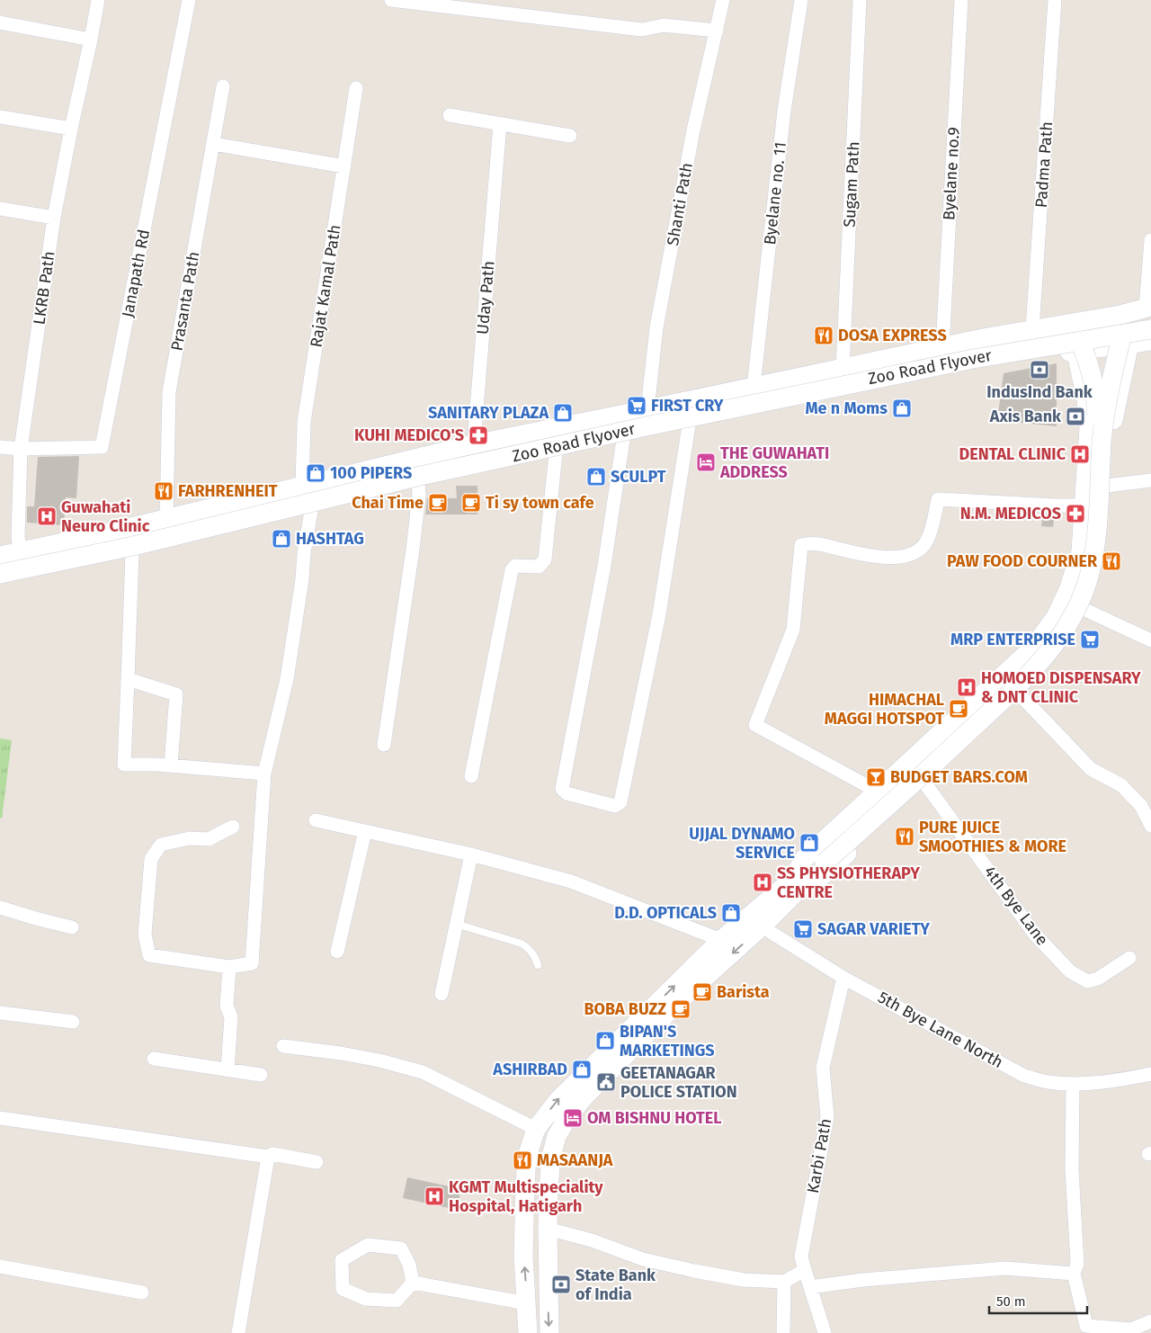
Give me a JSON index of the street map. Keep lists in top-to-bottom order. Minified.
{"streets":{"main road":["Zoo Road Flyover"],"street":["Padma Path","Byelane no.9","Sugam Path","Byelane no. 11","Shanti Path","Janapath Rd","Rajat Kamal Path","LKRB Path","Uday Path","Prasanta Path","4th Bye Lane","5th Bye Lane North","Karbi Path"]},"crossings":[["Janapath Rd","LKRB Path"],["5th Bye Lane North","Karbi Path"]],"places":{"restaurant":["DOSA EXPRESS","FARHRENHEIT","PAW FOOD COURNER","PURE JUICE SMOOTHIES & MORE","MASAANJA"],"bank":["IndusInd Bank","Axis Bank","State Bank of India"],"supermarket":["FIRST CRY","MRP ENTERPRISE","SAGAR VARIETY"],"shop":["Me n Moms","SANITARY PLAZA","100 PIPERS","SCULPT","HASHTAG","UJJAL DYNAMO SERVICE","D.D. OPTICALS","BIPAN'S MARKETINGS","ASHIRBAD"],"pharmacy":["KUHI MEDICO'S","N.M. MEDICOS"],"hospital":["DENTAL CLINIC","Guwahati Neuro Clinic","HOMOED DISPENSARY & DNT CLINIC","SS PHYSIOTHERAPY CENTRE","KGMT Multispeciality Hospital, Hatigarh"],"hotel":["THE GUWAHATI ADDRESS","OM BISHNU HOTEL"],"cafe":["Chai Time","Ti sy town cafe","HIMACHAL MAGGI HOTSPOT","Barista","BOBA BUZZ"],"bar":["BUDGET BARS.COM"],"public building":["GEETANAGAR POLICE STATION"]},"scale_bar":"50 m"}
